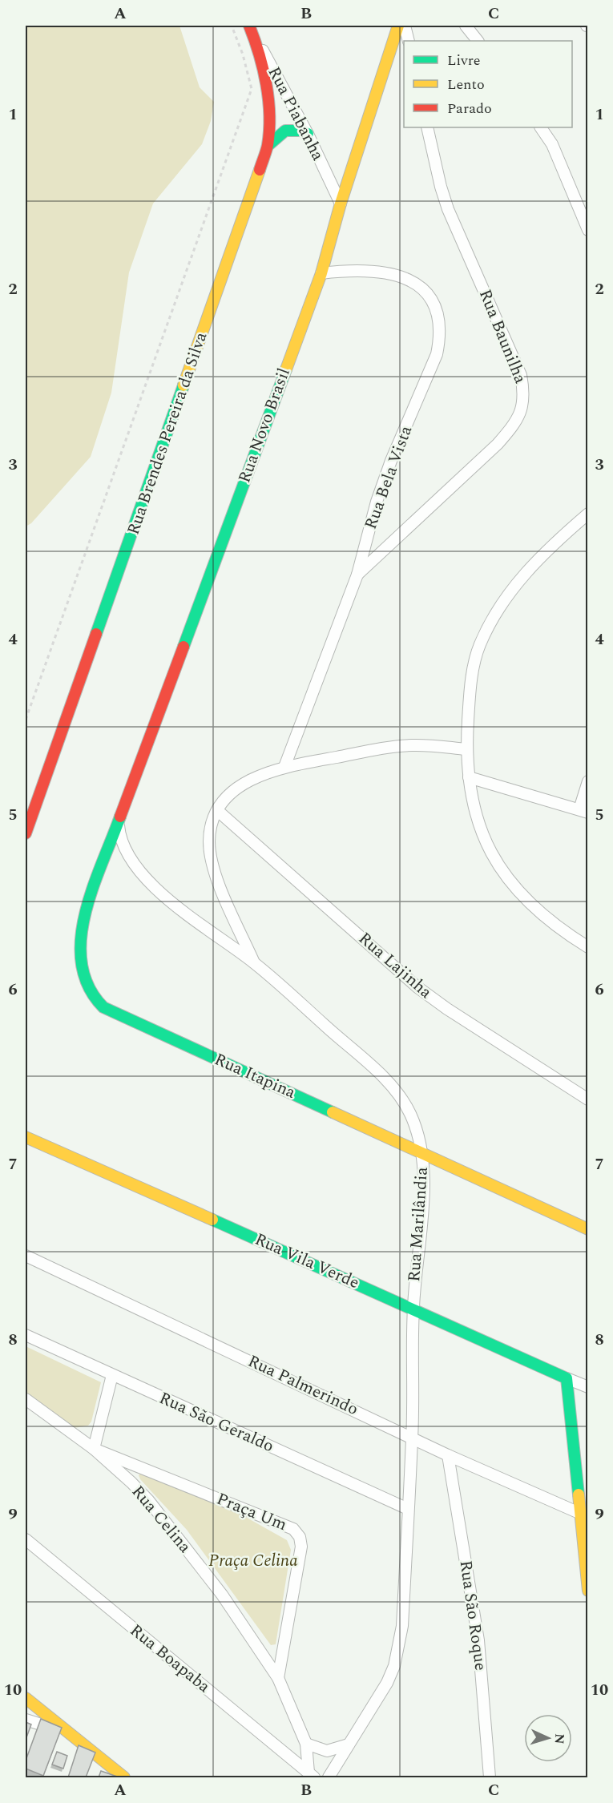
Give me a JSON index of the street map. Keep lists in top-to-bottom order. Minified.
{"streets":{"street":["Rua Piabanha","Rua Baunilha","Rua Novo Brasil","Rua Brendes Pereira da Silva","Rua Bela Vista","Rua Lajinha","Rua Itapina","Rua Marilândia","Rua Vila Verde","Rua Palmerindo","Rua São Geraldo","Praça Um","Rua Celina","Rua São Roque","Rua Boapaba"]},"crossings":[["Rua Piabanha","Rua Novo Brasil"],["Rua Piabanha","Rua Brendes Pereira da Silva"],["Rua Baunilha","Rua Bela Vista"],["Rua Novo Brasil","Rua Bela Vista"],["Rua Novo Brasil","Rua Itapina"],["Rua Novo Brasil","Rua Marilândia"],["Rua Itapina","Rua Marilândia"],["Rua Marilândia","Rua Vila Verde"],["Rua Marilândia","Rua Palmerindo"],["Rua Marilândia","Rua São Geraldo"],["Rua Palmerindo","Rua São Roque"],["Praça Um","Rua Celina"],["Rua Celina","Rua Boapaba"]],"parks":["Praça Celina"],"legend":["Livre","Lento","Parado"],"north":"right","grid":{"columns":["A","B","C"],"rows":["1","2","3","4","5","6","7","8","9","10"]}}
